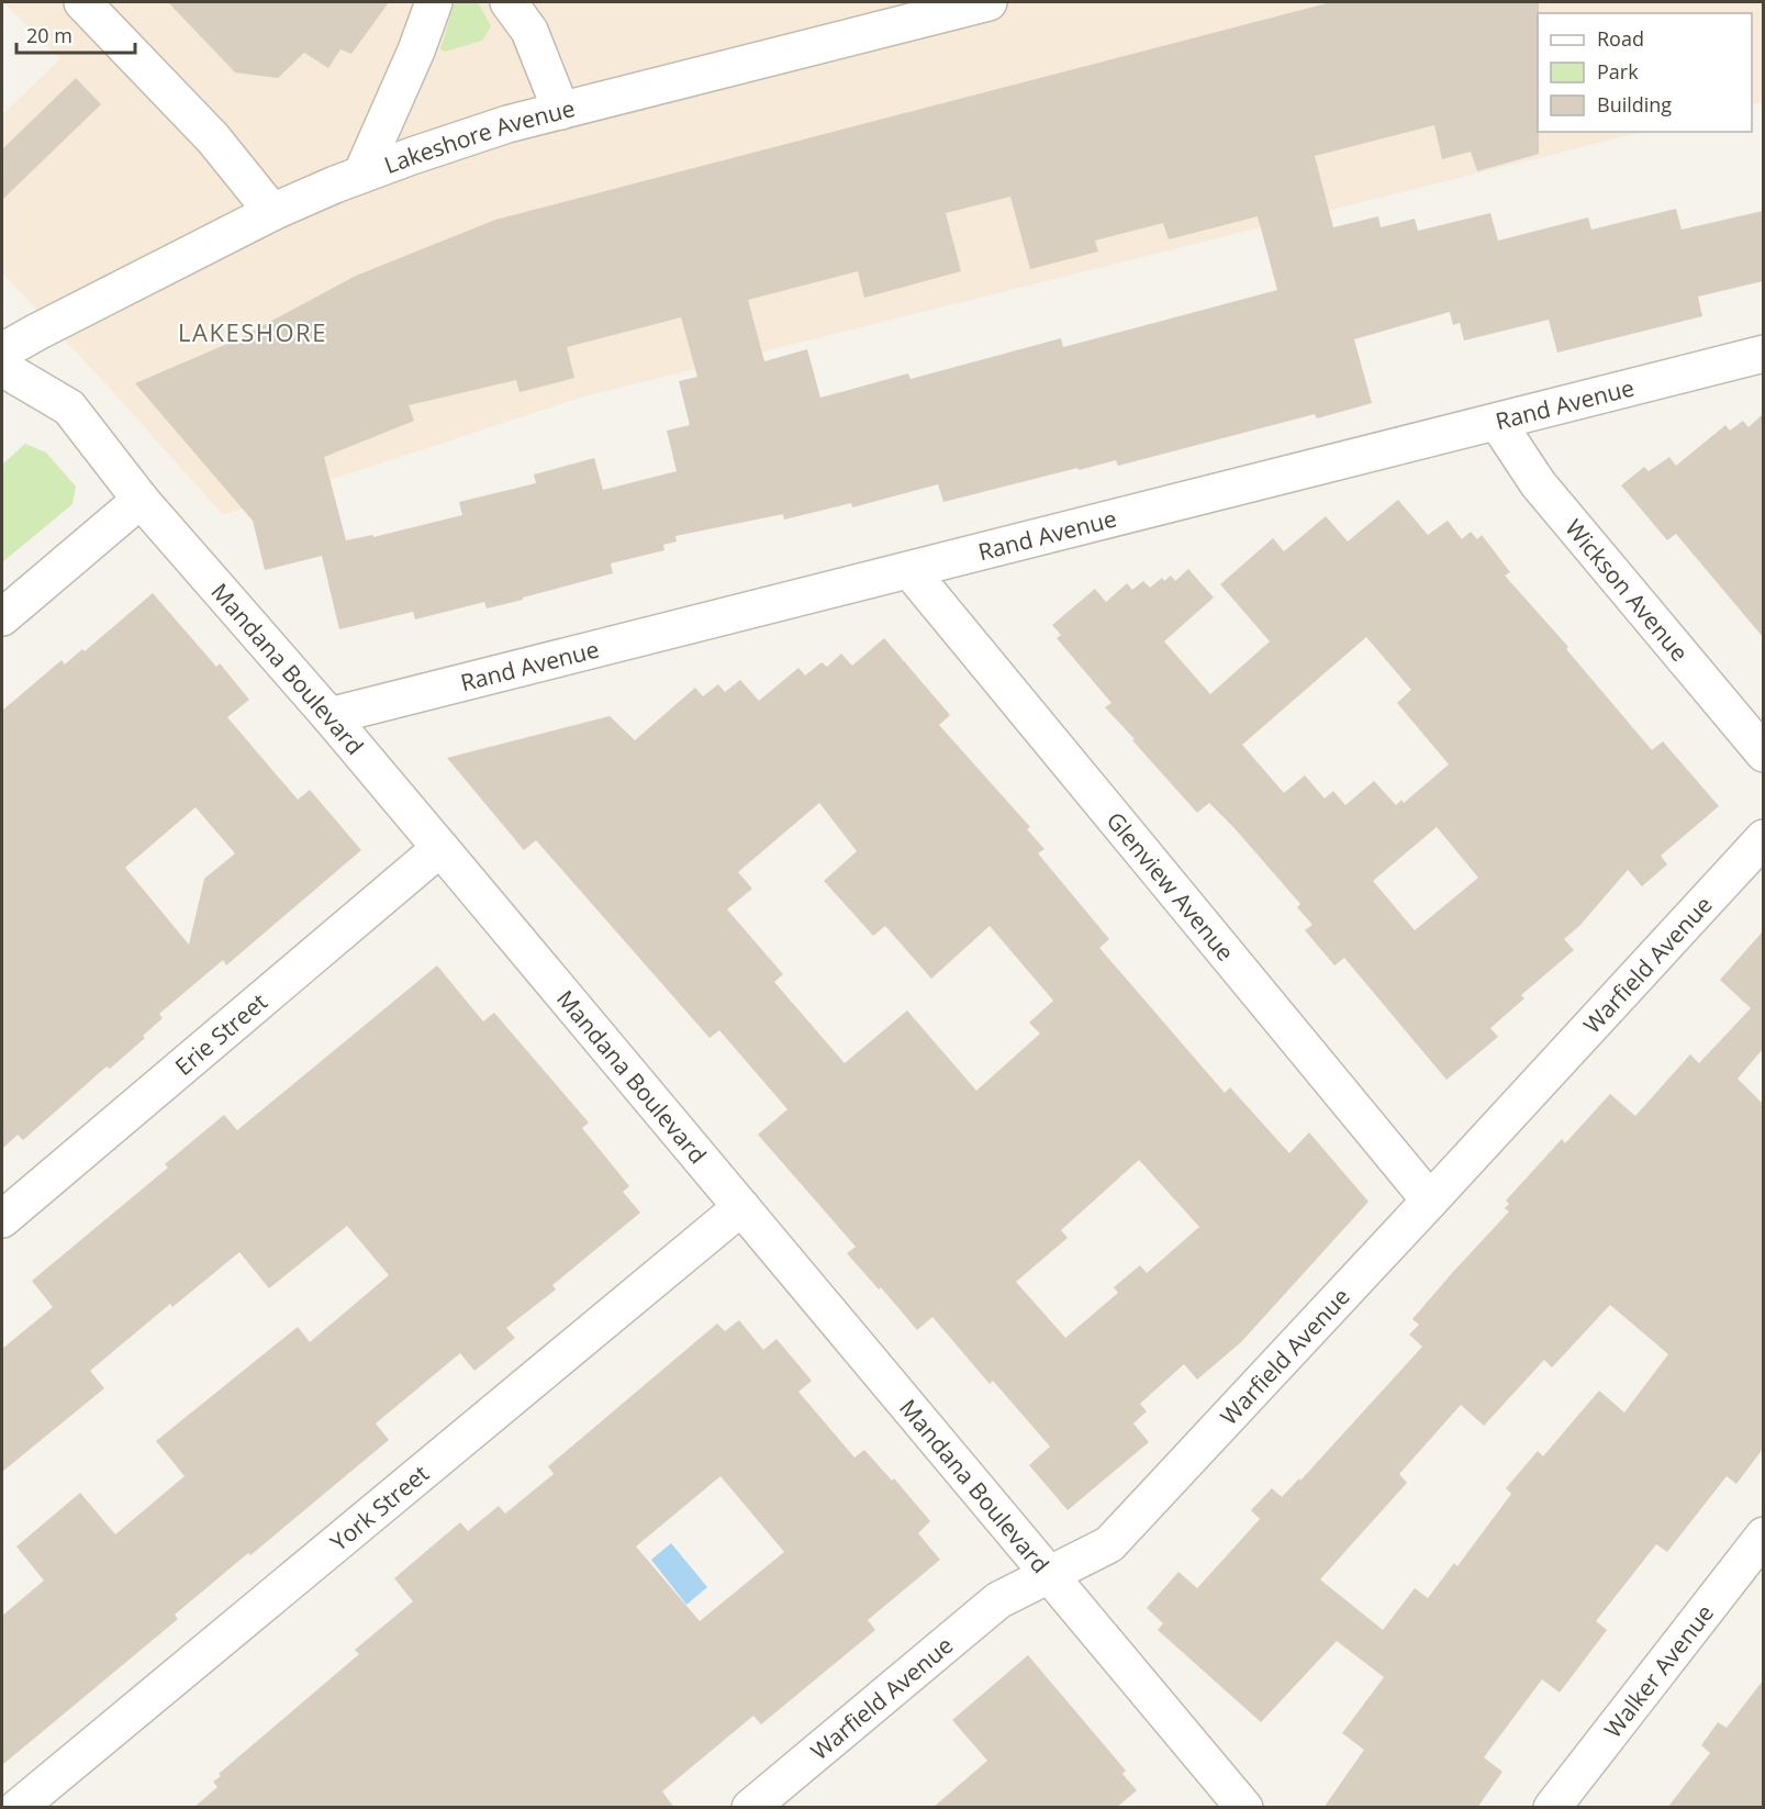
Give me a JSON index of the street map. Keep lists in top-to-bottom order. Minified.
{"streets":{"street":["Lakeshore Avenue","Rand Avenue","Wickson Avenue","Mandana Boulevard","Glenview Avenue","Warfield Avenue","Erie Street","York Street","Walker Avenue"]},"crossings":[["Rand Avenue","Wickson Avenue"],["Rand Avenue","Mandana Boulevard"],["Rand Avenue","Glenview Avenue"],["Mandana Boulevard","Warfield Avenue"],["Mandana Boulevard","Erie Street"],["Mandana Boulevard","York Street"],["Glenview Avenue","Warfield Avenue"]],"districts":["LAKESHORE"],"legend":["Road","Park","Building"],"scale_bar":"20 m"}
